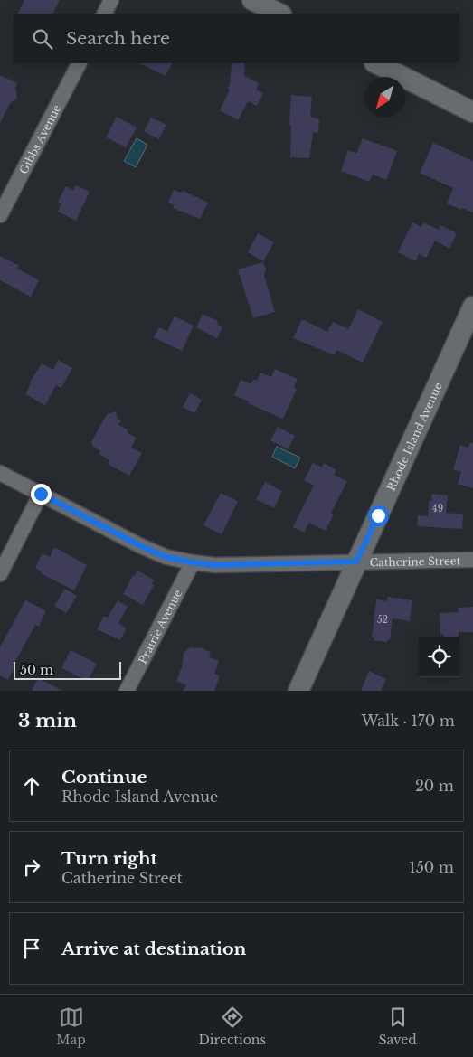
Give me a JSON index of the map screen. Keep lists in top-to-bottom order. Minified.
{"streets":{"street":["Gibbs Avenue","Rhode Island Avenue","Catherine Street","Prairie Avenue"]},"crossings":[["Rhode Island Avenue","Catherine Street"],["Catherine Street","Prairie Avenue"]],"house_numbers":["49","52"],"scale_bar":"50 m","north":"bottom left","page":{"search":"Search here","scale":"50 m","heading":["3 min","Walk · 170 m"],"list":[["Continue","Rhode Island Avenue","20 m"],["Turn right","Catherine Street","150 m"],"Arrive at destination"],"nav":["Map","Directions","Saved"]}}
